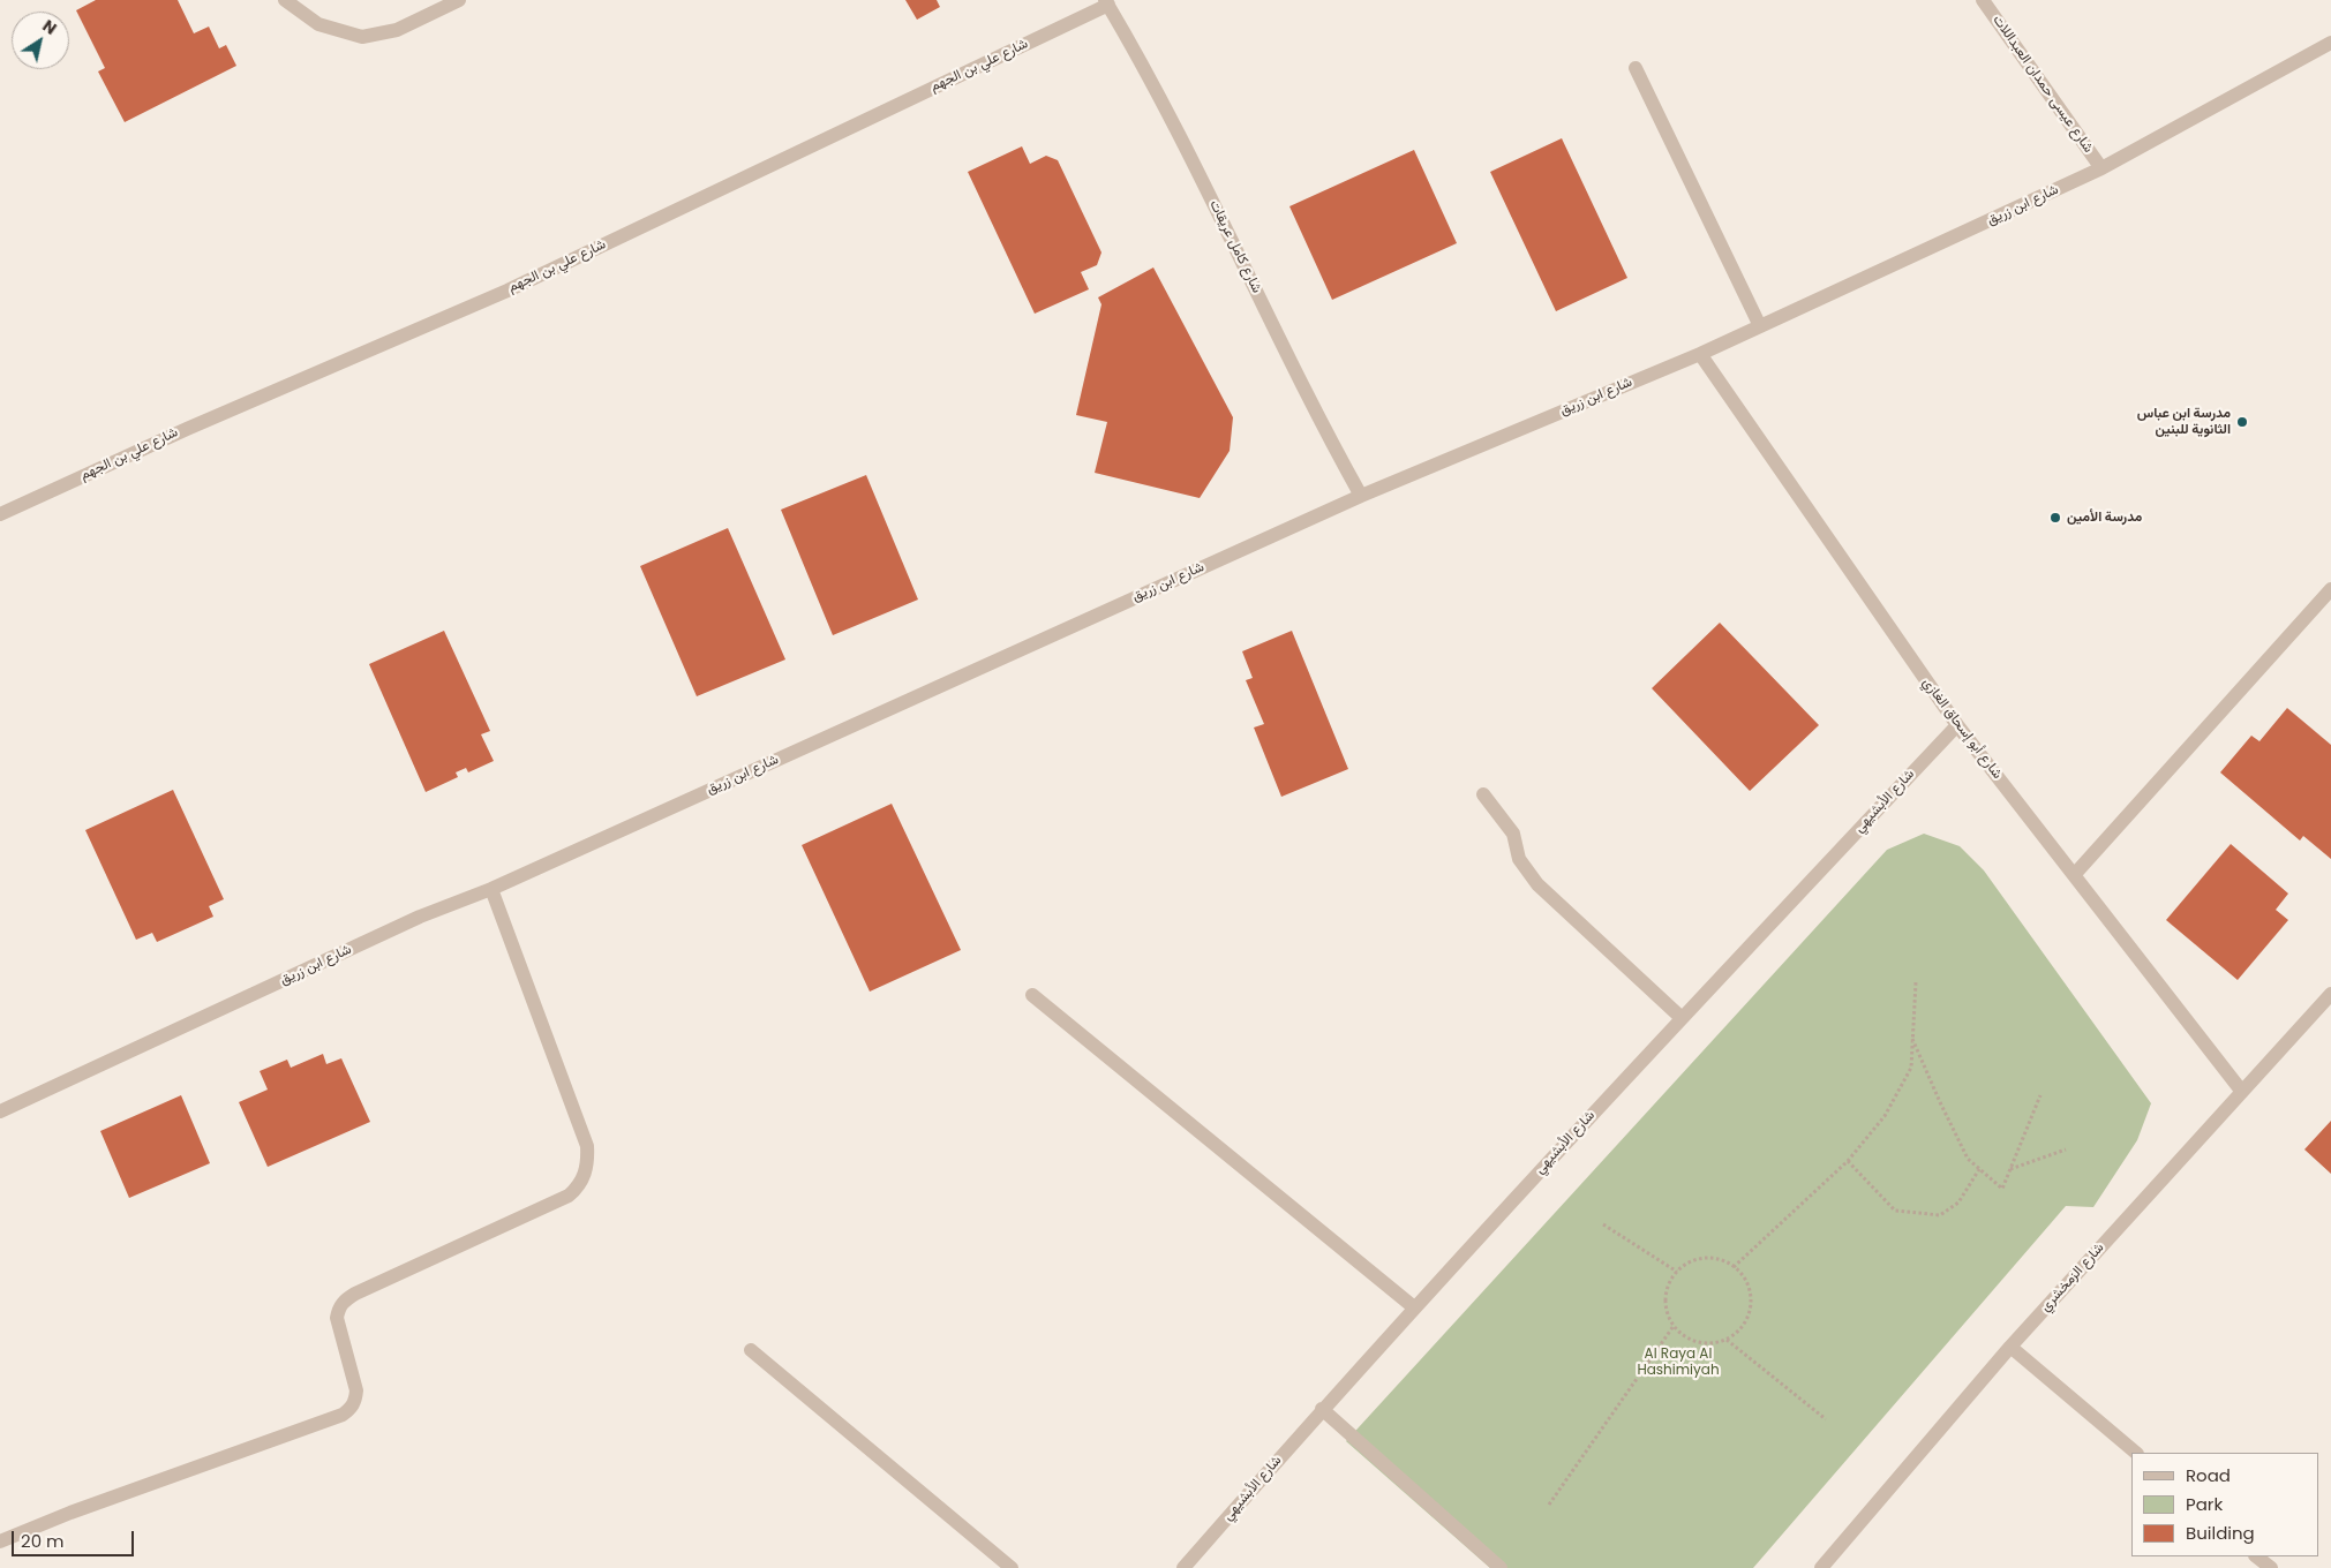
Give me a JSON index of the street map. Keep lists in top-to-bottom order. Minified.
{"streets":{"street":["شارع علي بن الجهم","شارع عيسى حمدان العبداللات","شارع ابن زريق","شارع كامل عريقات","شارع أبو إسحاق الغازي","شارع الأبشيهي","شارع الزمخشري"]},"crossings":[["شارع علي بن الجهم","شارع كامل عريقات"],["شارع عيسى حمدان العبداللات","شارع ابن زريق"],["شارع ابن زريق","شارع كامل عريقات"],["شارع ابن زريق","شارع أبو إسحاق الغازي"],["شارع أبو إسحاق الغازي","شارع الأبشيهي"],["شارع أبو إسحاق الغازي","شارع الزمخشري"]],"parks":["Al Raya Al Hashimiyah"],"places":["مدرسة ابن عباس الثانوية للبنين","مدرسة الأمين"],"legend":["Road","Park","Building"],"scale_bar":"20 m","north":"top right"}
